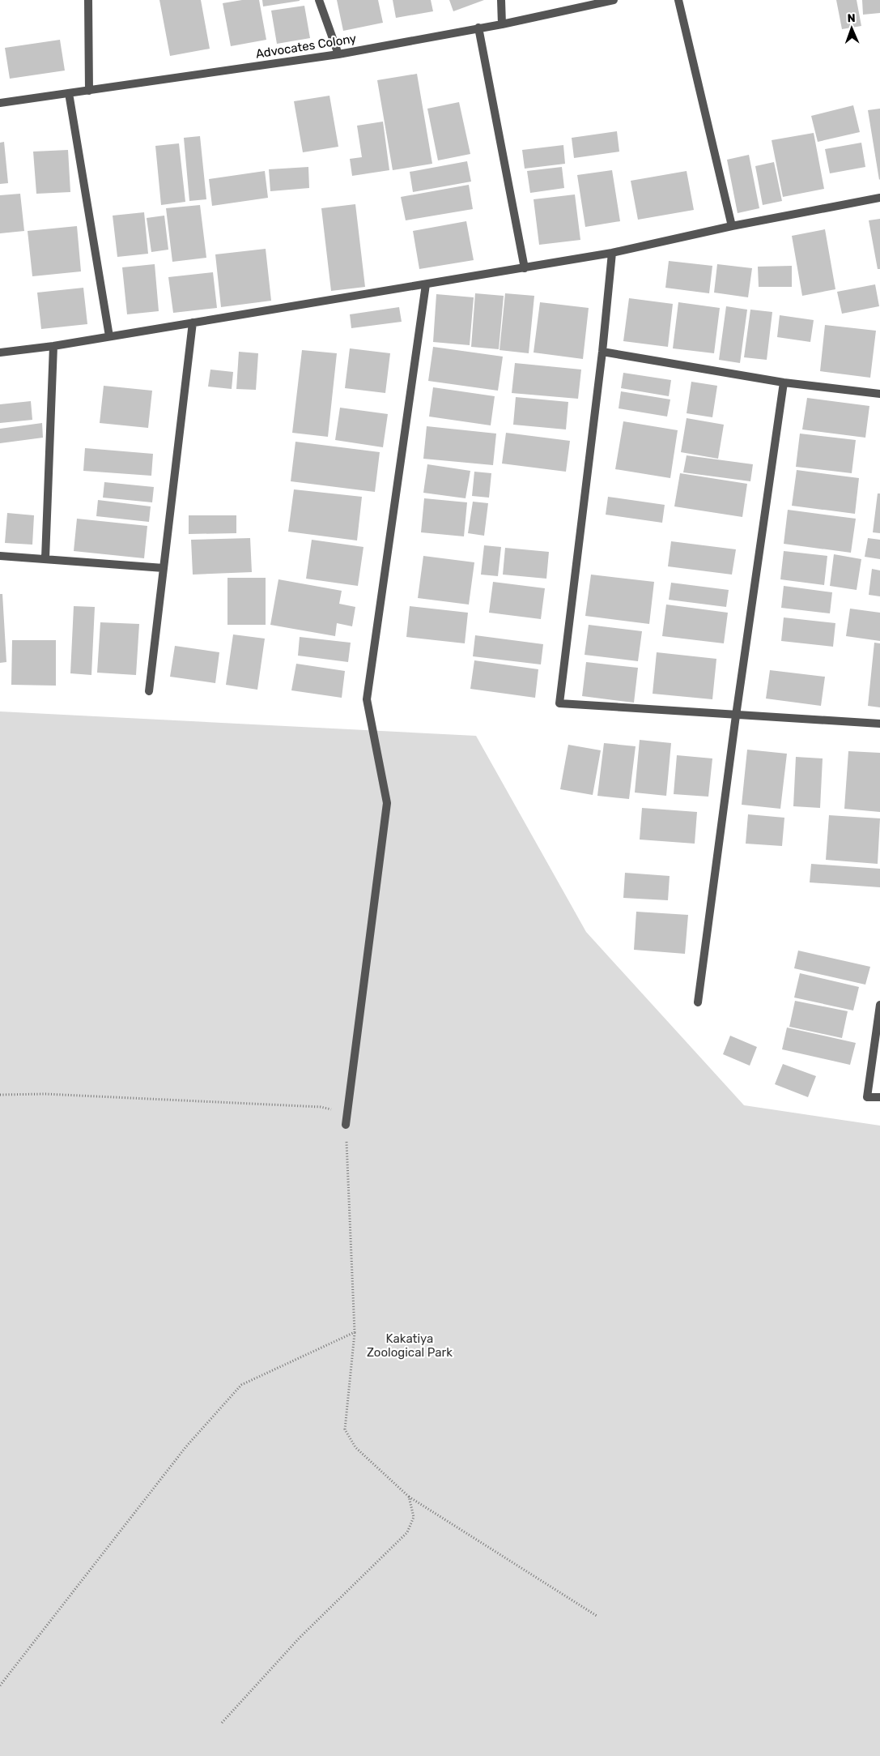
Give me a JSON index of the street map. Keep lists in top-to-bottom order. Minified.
{"streets":{"street":["Advocates Colony"]},"parks":["Kakatiya Zoological Park"],"north":"top"}
